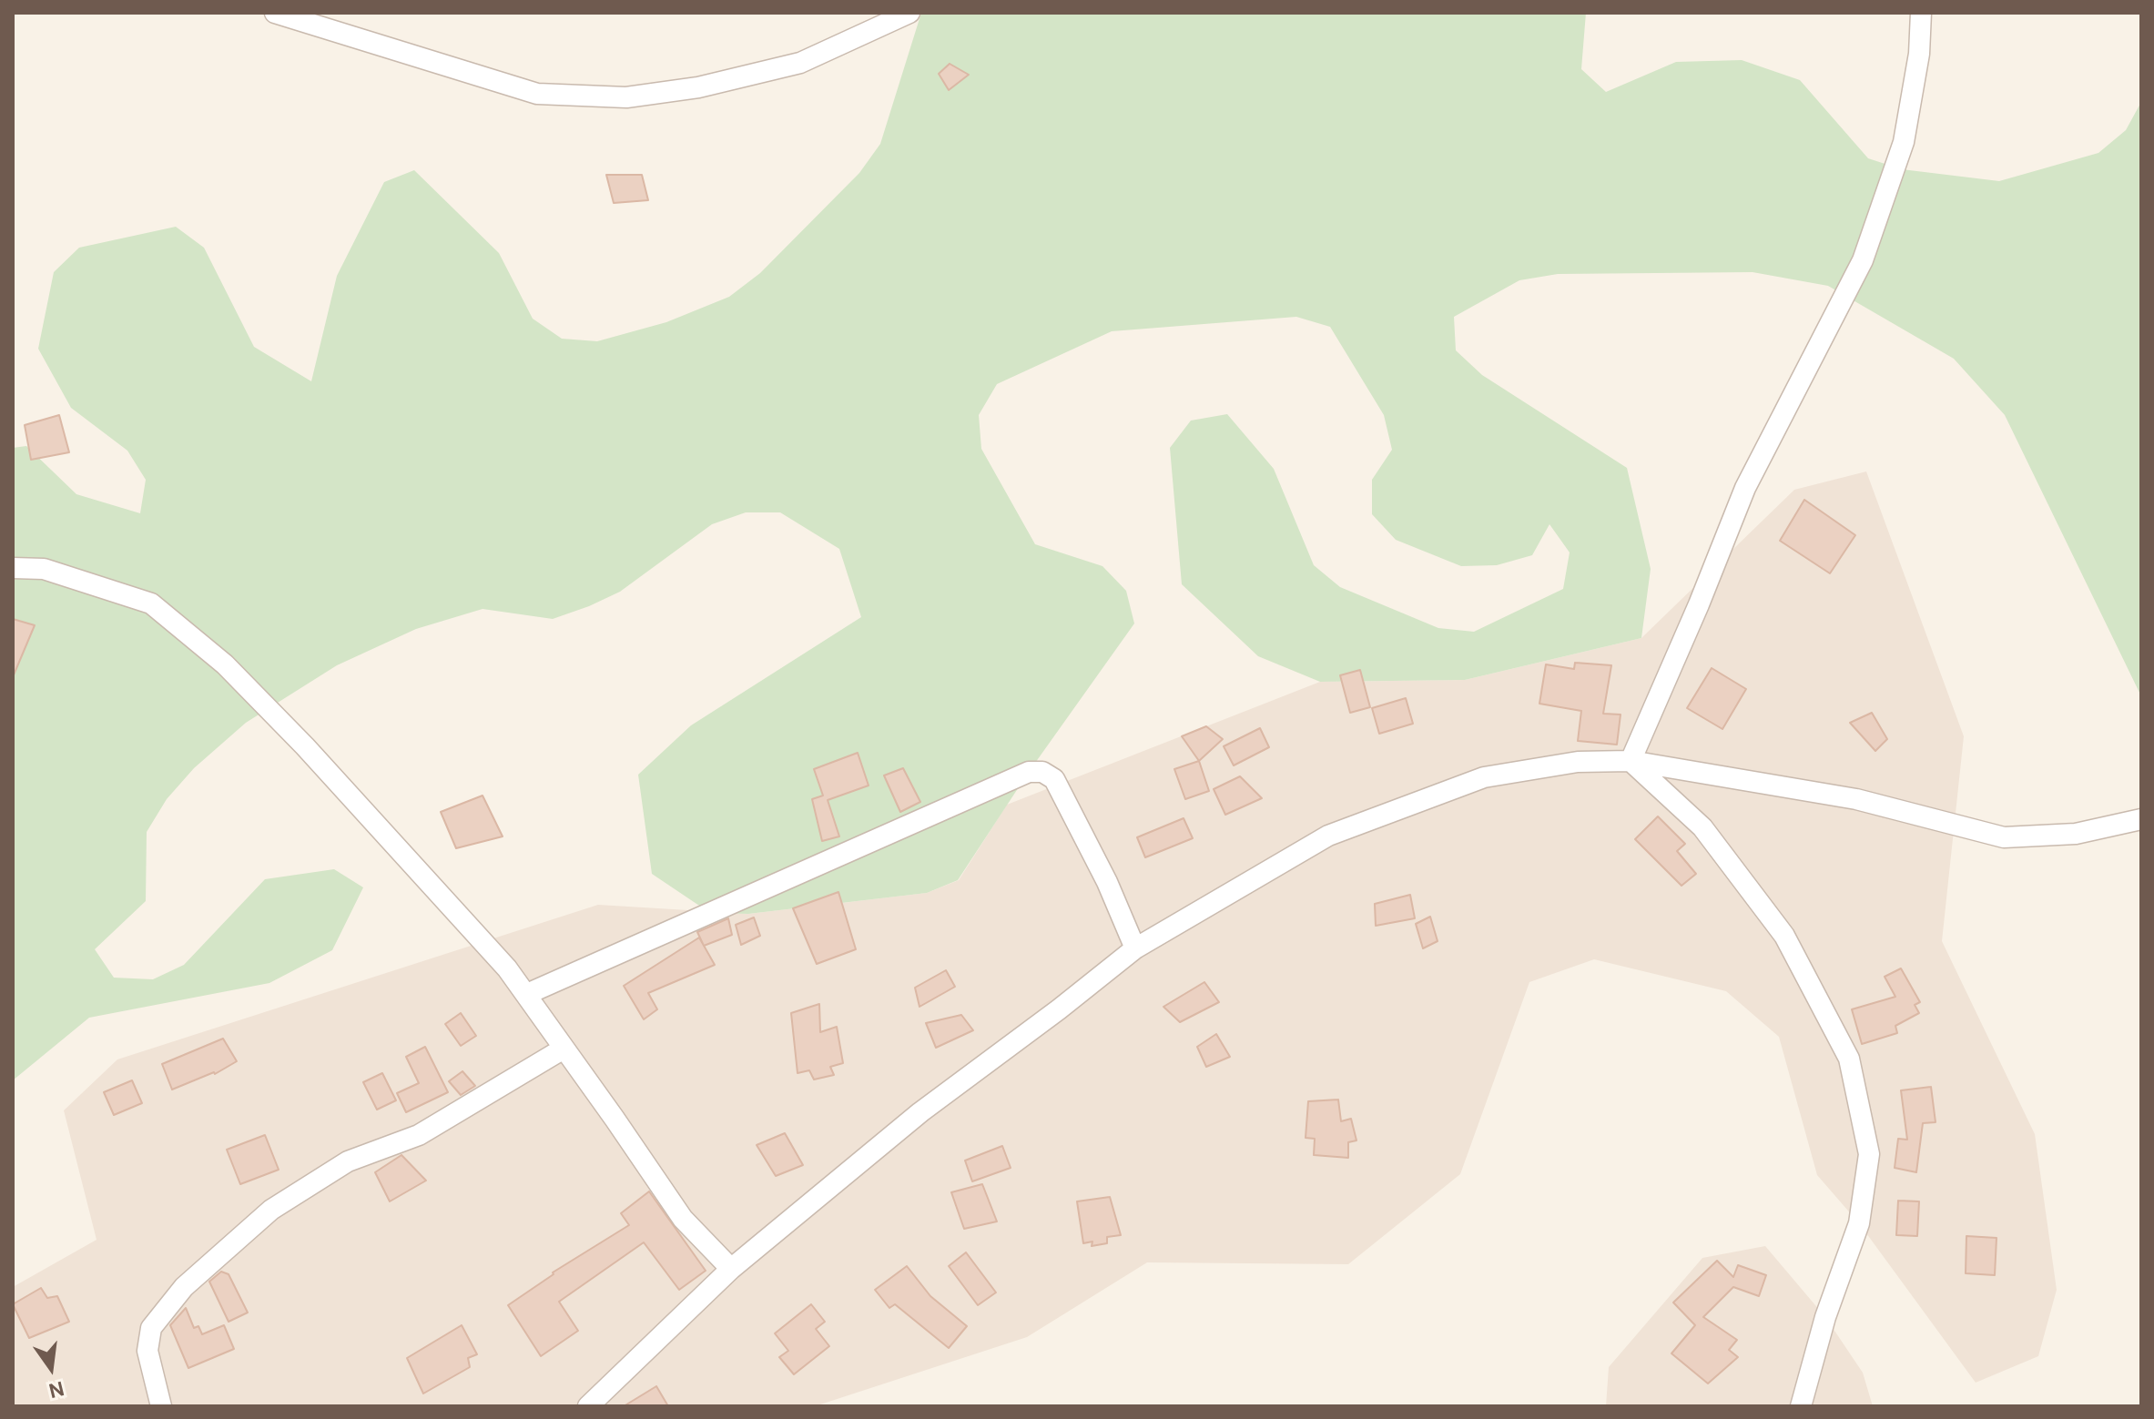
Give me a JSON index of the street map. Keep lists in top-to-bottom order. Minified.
{"north":"bottom"}
